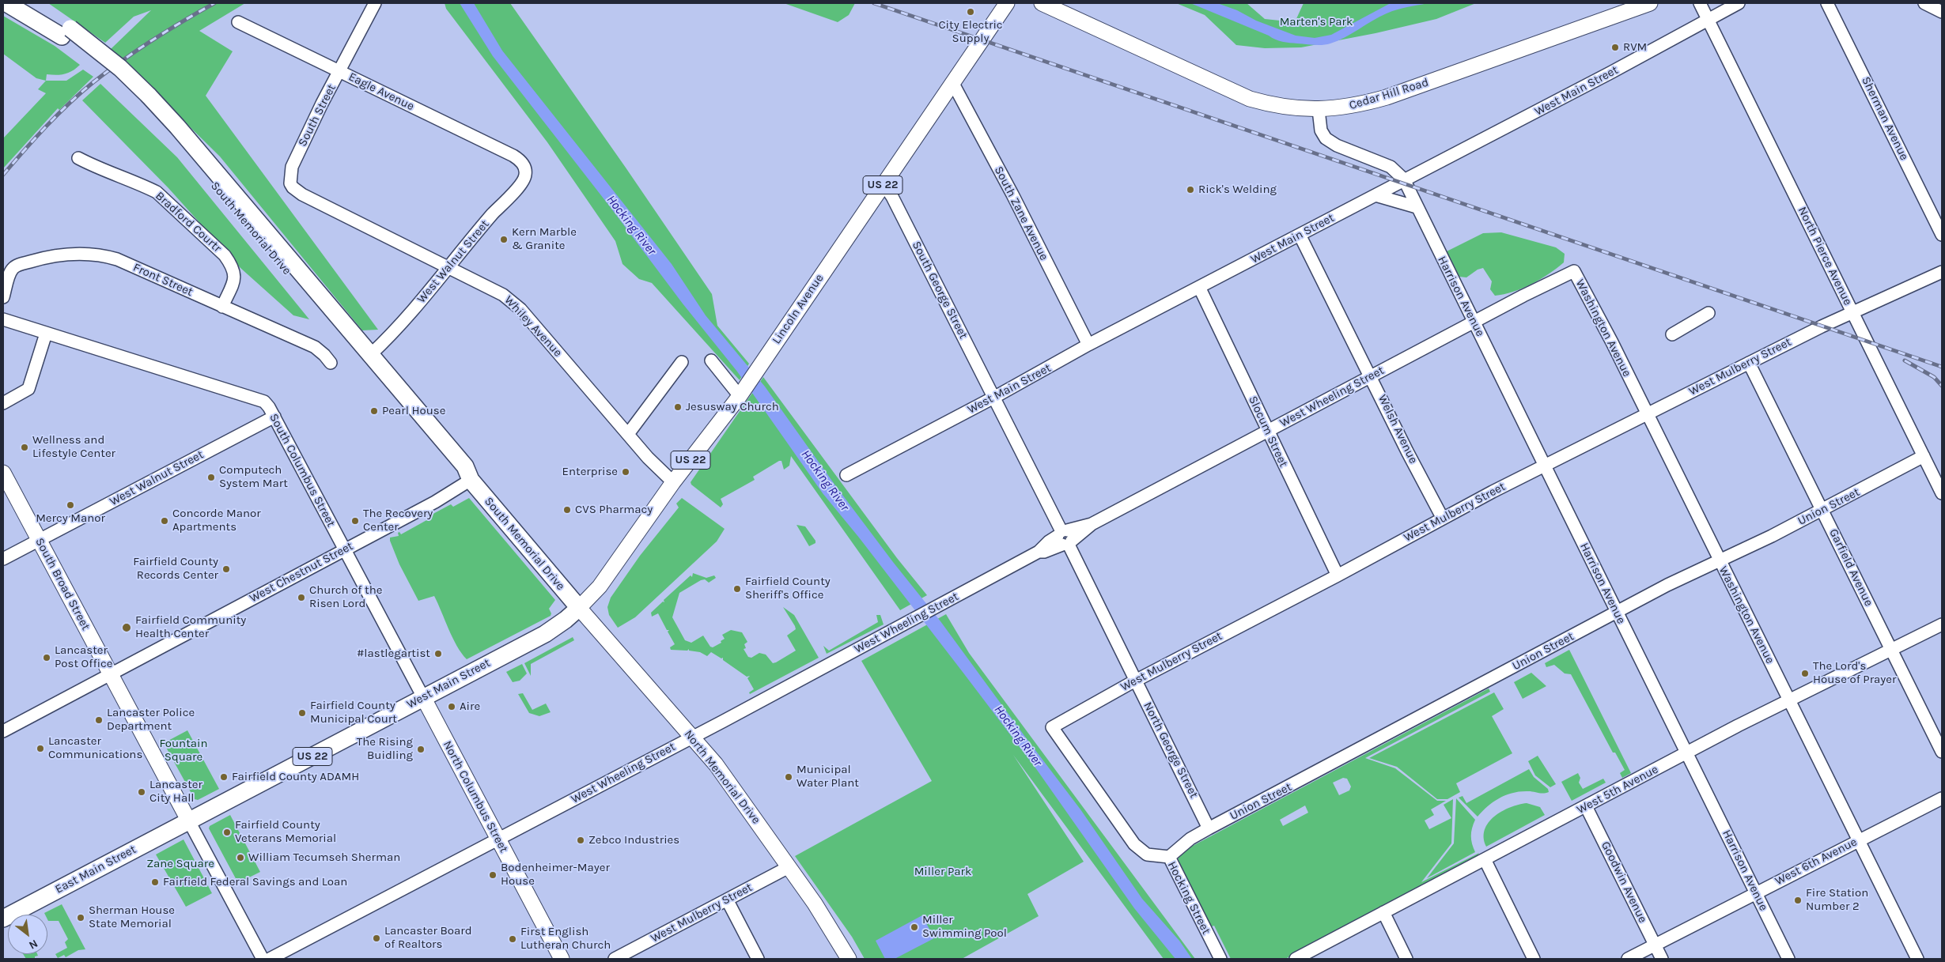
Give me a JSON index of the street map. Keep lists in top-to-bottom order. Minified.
{"streets":{"highway":["West Main Street","US 22","South Memorial Drive","East Main Street"],"main road":["Cedar Hill Road","Lincoln Avenue","South Broad Street","North Memorial Drive","North Columbus Street"],"street":["Eagle Avenue","South Street","Sherman Avenue","South Zane Avenue","Bradford Courtr","North Pierce Avenue","West Walnut Street","Front Street","South George Street","Harrison Avenue","Whiley Avenue","Washington Avenue","West Mulberry Street","West Wheeling Street","Welsh Avenue","Slocum Street","South Columbus Street","Union Street","Garfield Avenue","West Chestnut Street","North George Street","West 5th Avenue","West 6th Avenue","Goodwin Avenue","Hocking Street"]},"crossings":[["West Main Street","South Zane Avenue"],["West Main Street","South Memorial Drive"],["West Main Street","North Pierce Avenue"],["West Main Street","South George Street"],["West Main Street","Harrison Avenue"],["West Main Street","Lincoln Avenue"],["West Main Street","Welsh Avenue"],["West Main Street","Slocum Street"],["West Main Street","South Columbus Street"],["West Main Street","South Broad Street"],["West Main Street","North George Street"],["West Main Street","North Memorial Drive"],["West Main Street","North Columbus Street"],["West Main Street","East Main Street"],["Eagle Avenue","South Street"],["Eagle Avenue","West Walnut Street"],["Cedar Hill Road","Harrison Avenue"],["South Street","Whiley Avenue"],["South Zane Avenue","Lincoln Avenue"],["Bradford Courtr","Front Street"],["South Memorial Drive","West Walnut Street"],["South Memorial Drive","Lincoln Avenue"],["South Memorial Drive","West Chestnut Street"],["South Memorial Drive","North Memorial Drive"],["North Pierce Avenue","West Mulberry Street"],["North Pierce Avenue","Union Street"],["West Walnut Street","Whiley Avenue"],["West Walnut Street","South Columbus Street"],["West Walnut Street","South Broad Street"],["South George Street","Lincoln Avenue"],["South George Street","North George Street"],["Harrison Avenue","West Mulberry Street"],["Harrison Avenue","West Wheeling Street"],["Harrison Avenue","Union Street"],["Harrison Avenue","West 5th Avenue"],["Harrison Avenue","West 6th Avenue"],["Lincoln Avenue","Whiley Avenue"],["Lincoln Avenue","North Memorial Drive"],["Washington Avenue","West Mulberry Street"],["Washington Avenue","West Wheeling Street"],["Washington Avenue","Union Street"],["Washington Avenue","West 5th Avenue"],["Washington Avenue","West 6th Avenue"],["West Mulberry Street","Welsh Avenue"],["West Mulberry Street","Slocum Street"],["West Mulberry Street","Garfield Avenue"],["West Mulberry Street","North George Street"],["West Mulberry Street","North Memorial Drive"],["West Mulberry Street","Hocking Street"],["West Wheeling Street","Welsh Avenue"],["West Wheeling Street","Slocum Street"],["West Wheeling Street","North George Street"],["West Wheeling Street","North Memorial Drive"],["West Wheeling Street","North Columbus Street"],["South Columbus Street","West Chestnut Street"],["South Columbus Street","North Columbus Street"],["Union Street","Garfield Avenue"],["Union Street","North George Street"],["Union Street","Hocking Street"],["Garfield Avenue","West 5th Avenue"],["West Chestnut Street","South Broad Street"],["South Broad Street","East Main Street"],["West 5th Avenue","Goodwin Avenue"],["West 6th Avenue","Goodwin Avenue"]],"water":["Hocking River"],"parks":["Marten's Park","Fountain Square","Zane Square","Miller Park"],"places":["City Electric Supply","RVM","Rick's Welding","Kern Marble & Granite","Jesusway Church","Pearl House","Wellness and Lifestyle Center","Enterprise","Computech System Mart","Mercy Manor","CVS Pharmacy","Concorde Manor Apartments","The Recovery Center","Fairfield County Records Center","Fairfield County Sheriff's Office","Church of the Risen Lord","Fairfield Community Health Center","#lastlegartist","Lancaster Post Office","The Lord's House of Prayer","Aire","Fairfield County Municipal Court","Lancaster Police Department","Lancaster Communications","The Rising Buidling","Fairfield County ADAMH","Municipal Water Plant","Lancaster City Hall","Fairfield County Veterans Memorial","Zebco Industries","William Tecumseh Sherman","Bodenheimer-Mayer House","Fairfield Federal Savings and Loan","Fire Station Number 2","Sherman House State Memorial","Miller Swimming Pool","Lancaster Board of Realtors","First English Lutheran Church"],"north":"bottom right"}
